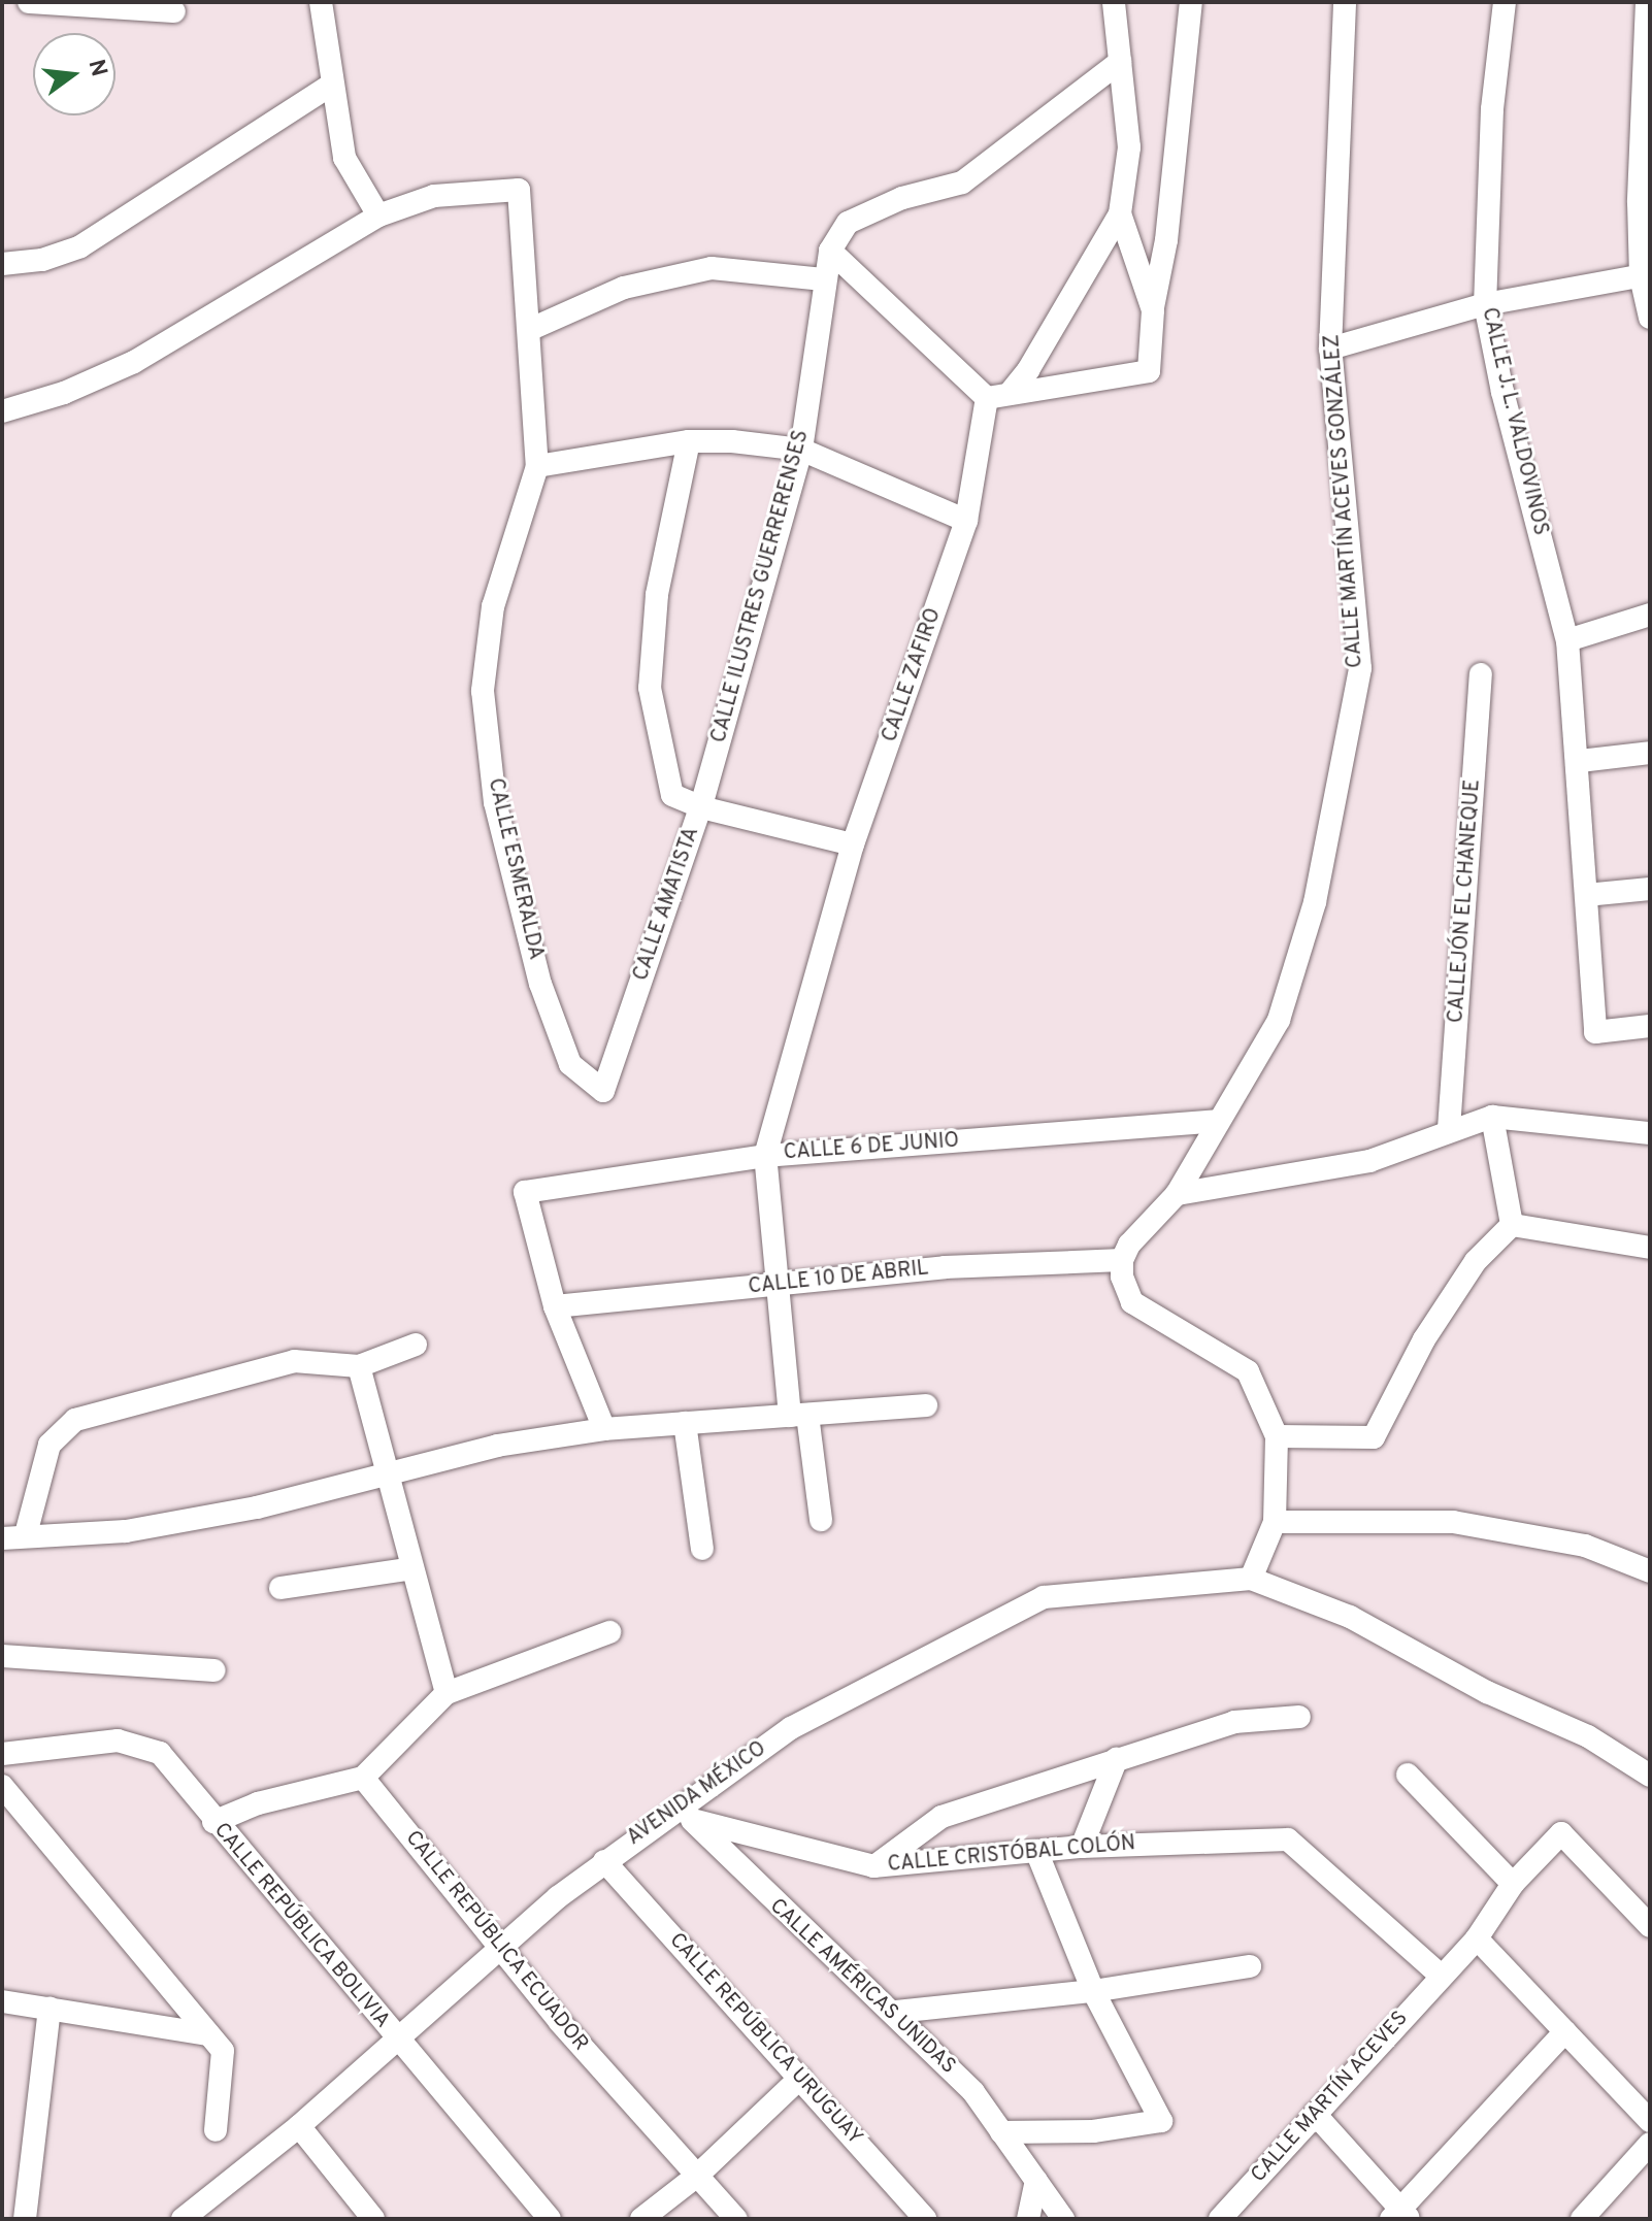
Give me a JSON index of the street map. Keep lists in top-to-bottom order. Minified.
{"streets":{"street":["CALLE J. L. VALDOVINOS","CALLE MARTÍN ACEVES GONZÁLEZ","CALLE ILUSTRES GUERRERENSES","CALLE ZAFIRO","CALLE ESMERALDA","CALLEJÓN EL CHANEQUE","CALLE AMATISTA","CALLE 6 DE JUNIO","CALLE 10 DE ABRIL","AVENIDA MÉXICO","CALLE CRISTÓBAL COLÓN","CALLE REPÚBLICA BOLIVIA","CALLE REPÚBLICA ECUADOR","CALLE AMÉRICAS UNIDAS","CALLE REPÚBLICA URUGUAY","CALLE MARTÍN ACEVES"]},"crossings":[["CALLE MARTÍN ACEVES GONZÁLEZ","CALLE 6 DE JUNIO"],["CALLE MARTÍN ACEVES GONZÁLEZ","CALLE 10 DE ABRIL"],["CALLE ILUSTRES GUERRERENSES","CALLE AMATISTA"],["CALLE ZAFIRO","CALLE 6 DE JUNIO"],["CALLE ESMERALDA","CALLE AMATISTA"],["CALLE 6 DE JUNIO","CALLE 10 DE ABRIL"],["AVENIDA MÉXICO","CALLE CRISTÓBAL COLÓN"],["AVENIDA MÉXICO","CALLE REPÚBLICA BOLIVIA"],["AVENIDA MÉXICO","CALLE REPÚBLICA ECUADOR"],["AVENIDA MÉXICO","CALLE AMÉRICAS UNIDAS"],["AVENIDA MÉXICO","CALLE REPÚBLICA URUGUAY"],["CALLE CRISTÓBAL COLÓN","CALLE AMÉRICAS UNIDAS"],["CALLE CRISTÓBAL COLÓN","CALLE MARTÍN ACEVES"]],"north":"right"}
